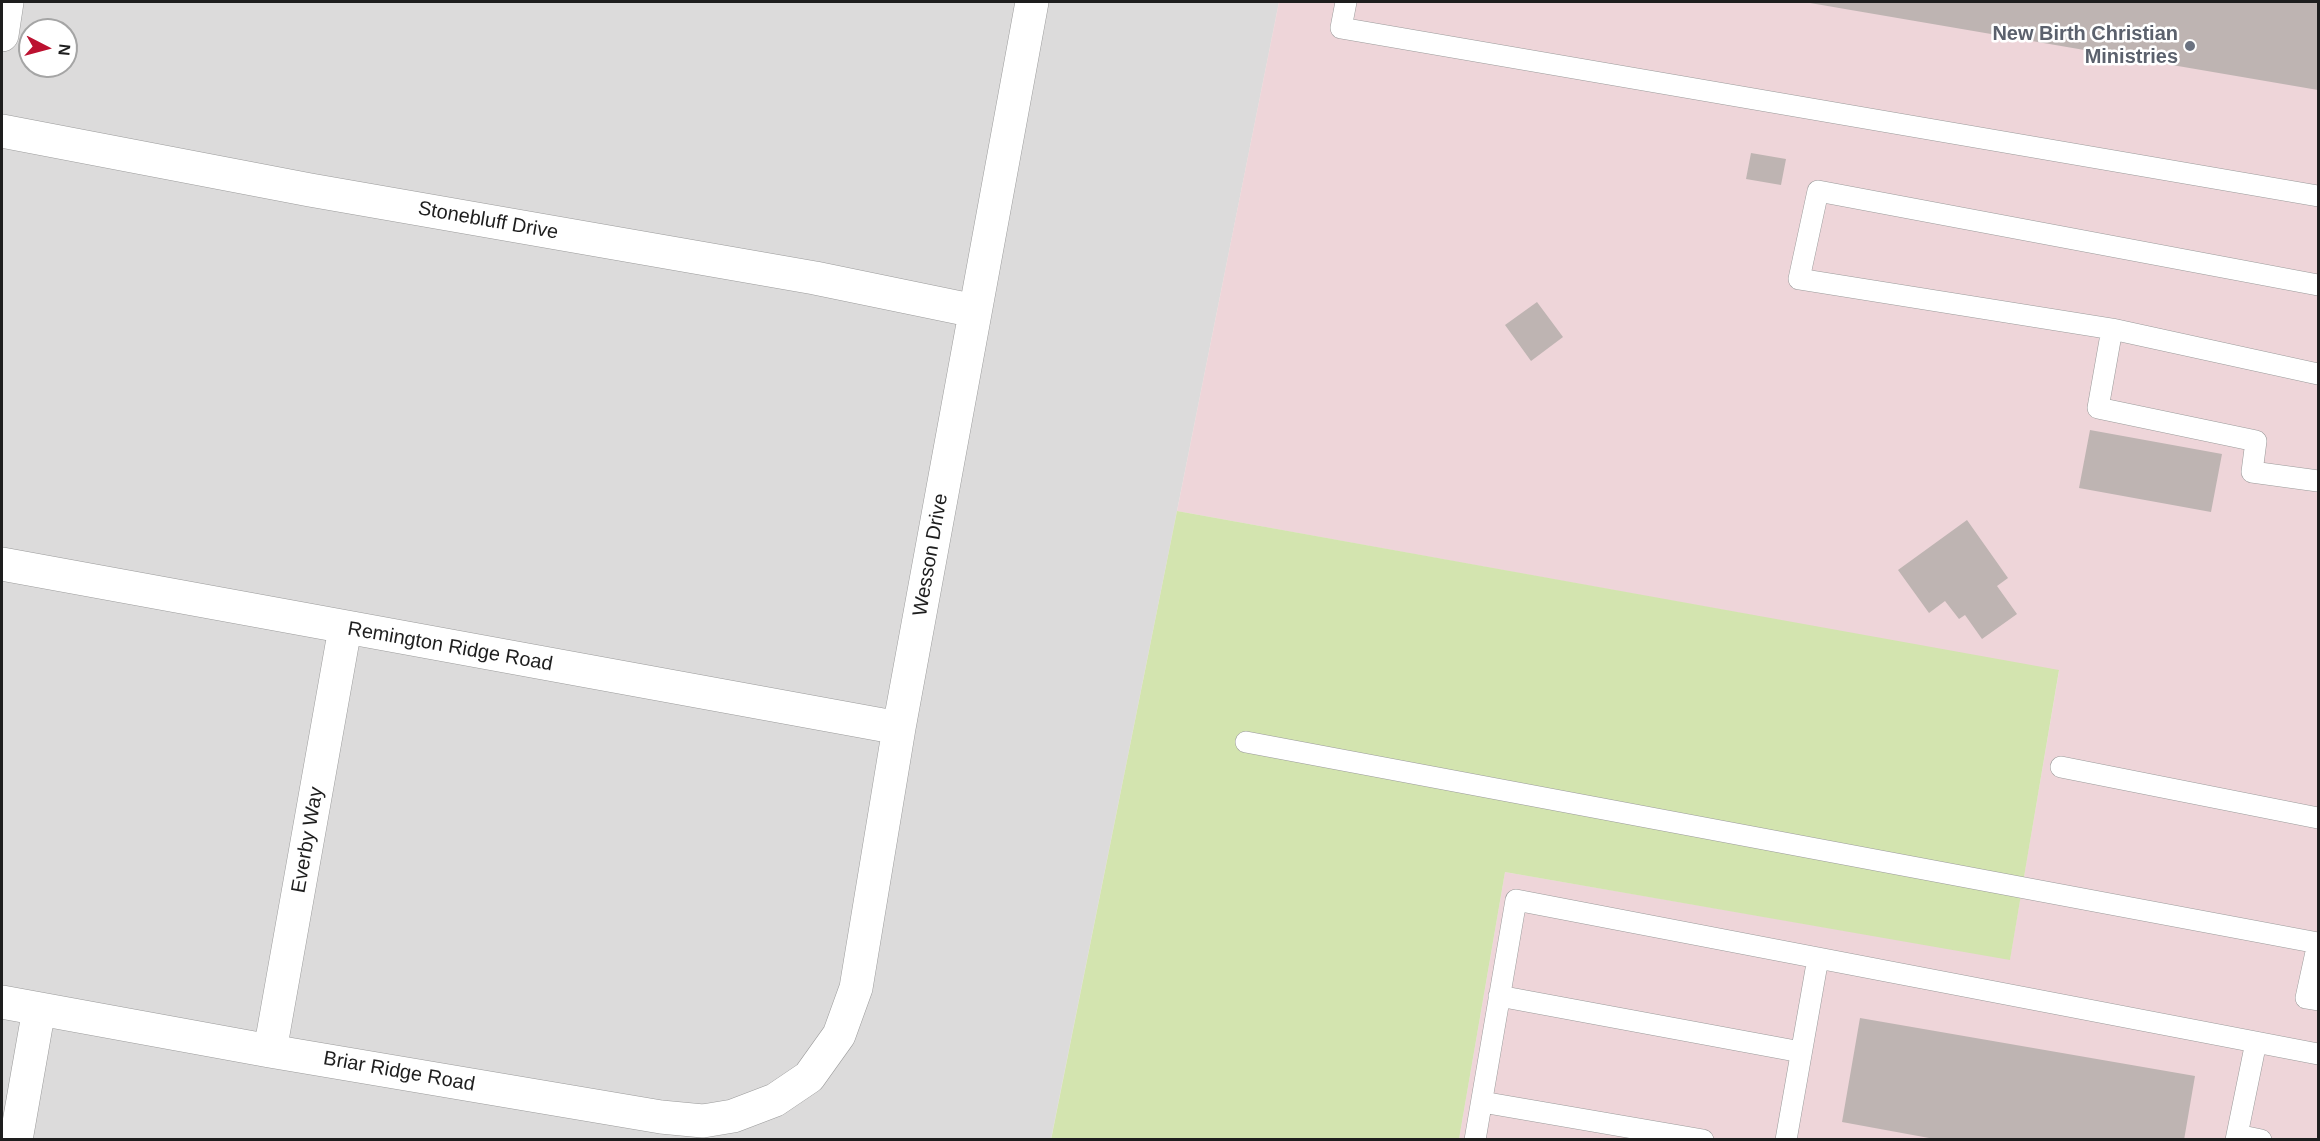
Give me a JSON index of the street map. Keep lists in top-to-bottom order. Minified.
{"streets":{"street":["Stonebluff Drive","Wesson Drive","Remington Ridge Road","Everby Way","Briar Ridge Road"]},"crossings":[["Stonebluff Drive","Wesson Drive"],["Wesson Drive","Remington Ridge Road"],["Wesson Drive","Briar Ridge Road"],["Remington Ridge Road","Everby Way"],["Everby Way","Briar Ridge Road"]],"places":["New Birth Christian Ministries"],"north":"right"}
